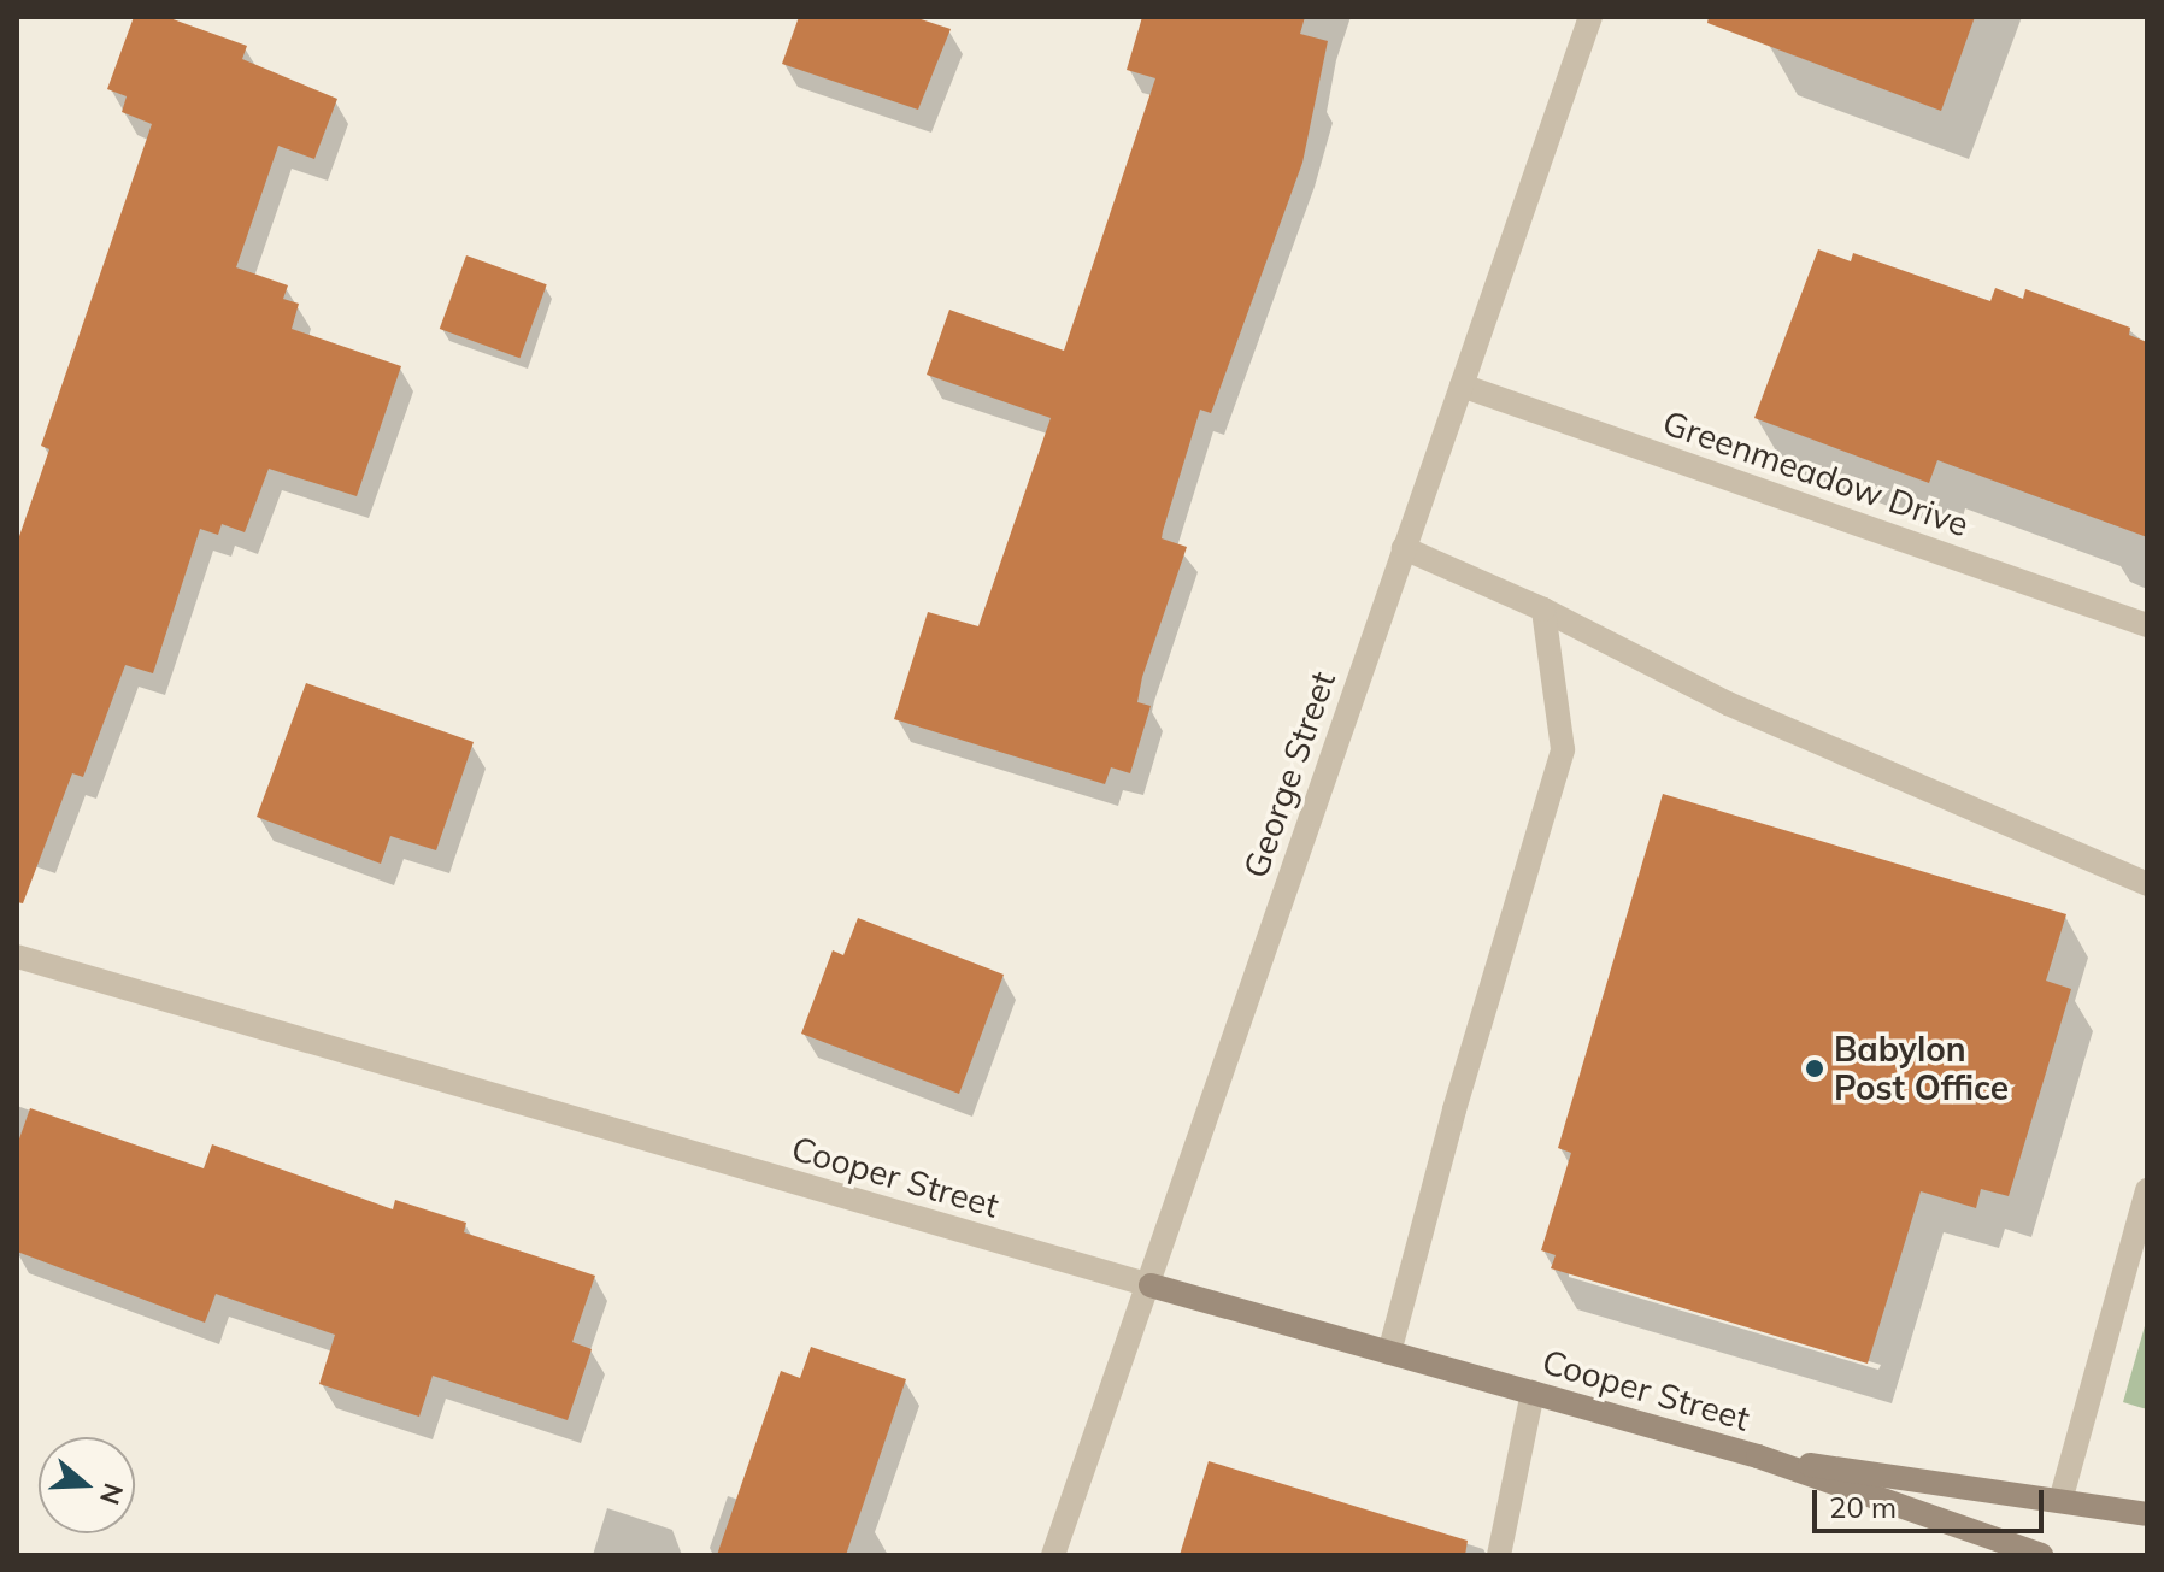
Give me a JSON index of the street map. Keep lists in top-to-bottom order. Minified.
{"streets":{"street":["Greenmeadow Drive","George Street","Cooper Street"]},"crossings":[["Greenmeadow Drive","George Street"],["George Street","Cooper Street"]],"places":["Babylon Post Office"],"scale_bar":"20 m","north":"right"}
